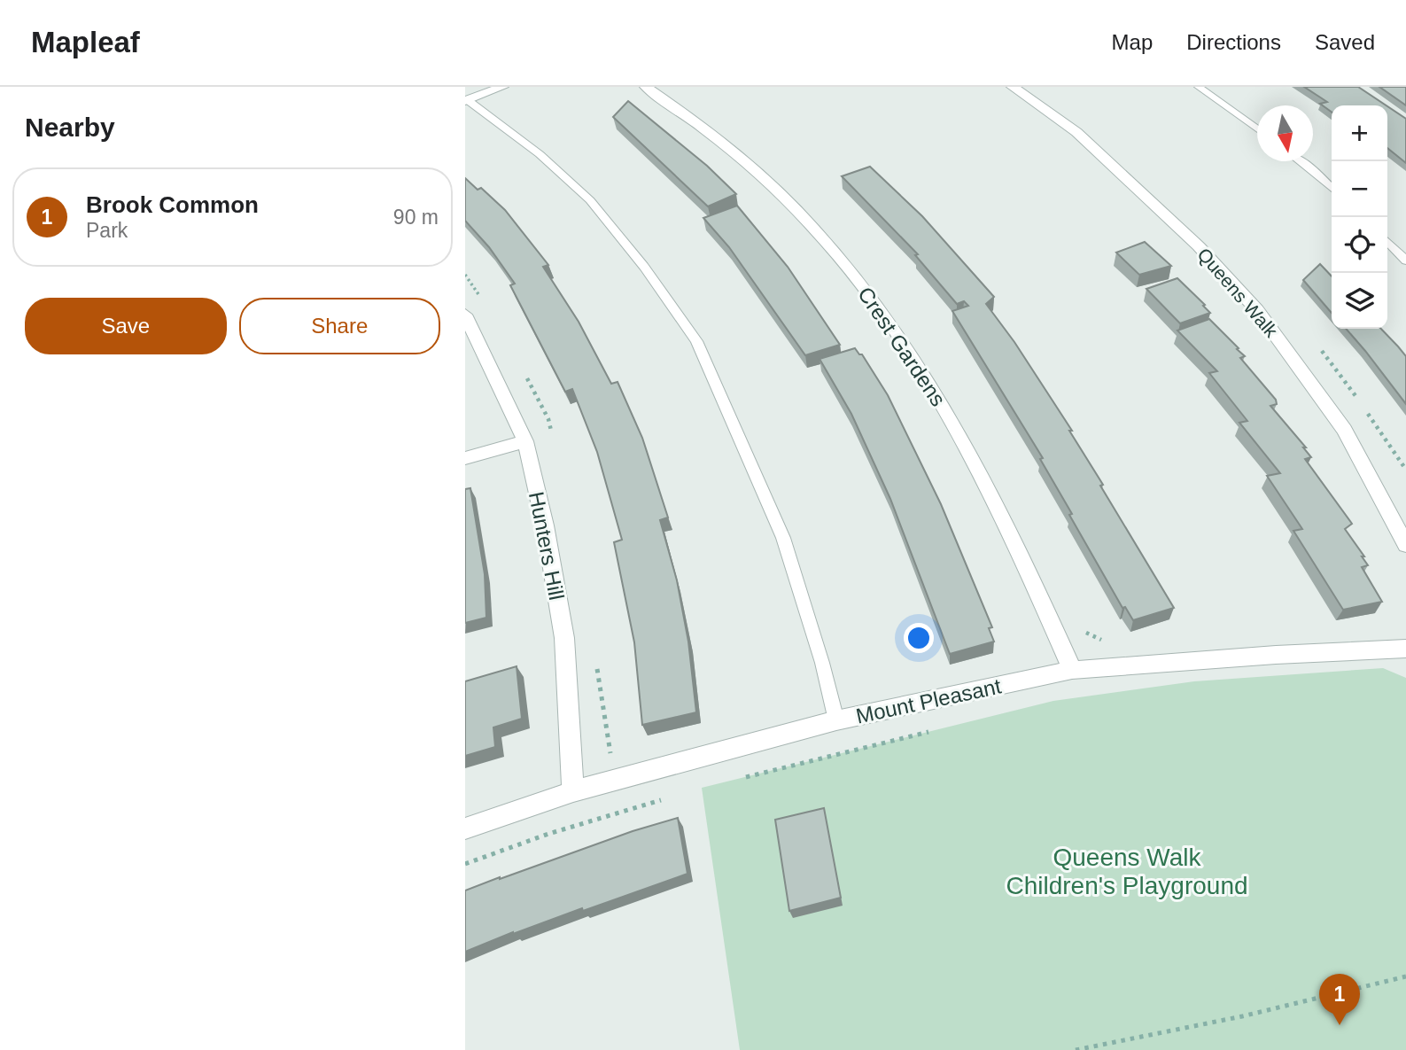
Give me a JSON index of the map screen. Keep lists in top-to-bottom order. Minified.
{"streets":{"street":["Queens Walk","Crest Gardens","Hunters Hill","Mount Pleasant"]},"crossings":[["Crest Gardens","Mount Pleasant"],["Hunters Hill","Mount Pleasant"]],"parks":["Queens Walk Children's Playground"],"north":"bottom","page":{"header":"Mapleaf","nav":["Map","Directions","Saved"],"heading":"Nearby","map_buttons":["+","−"],"list":[{"mark":"1","name":"Brook Common","note":"Park","value":"90 m"}],"buttons":["Save","Share"],"pins":"1"}}
